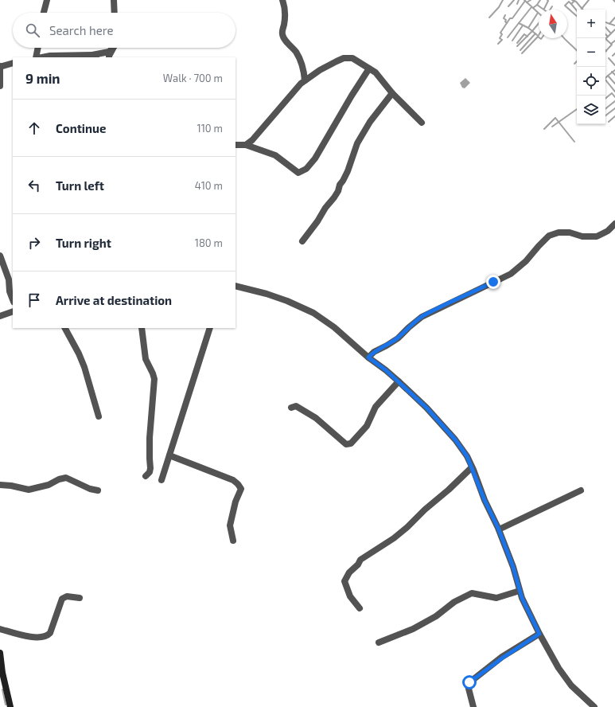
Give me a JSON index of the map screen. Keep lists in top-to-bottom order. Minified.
{"north":"top","page":{"map_buttons":["+","−"],"search":"Search here","heading":["9 min","Walk · 700 m"],"list":[["Continue","110 m"],["Turn left","410 m"],["Turn right","180 m"],"Arrive at destination"]}}
